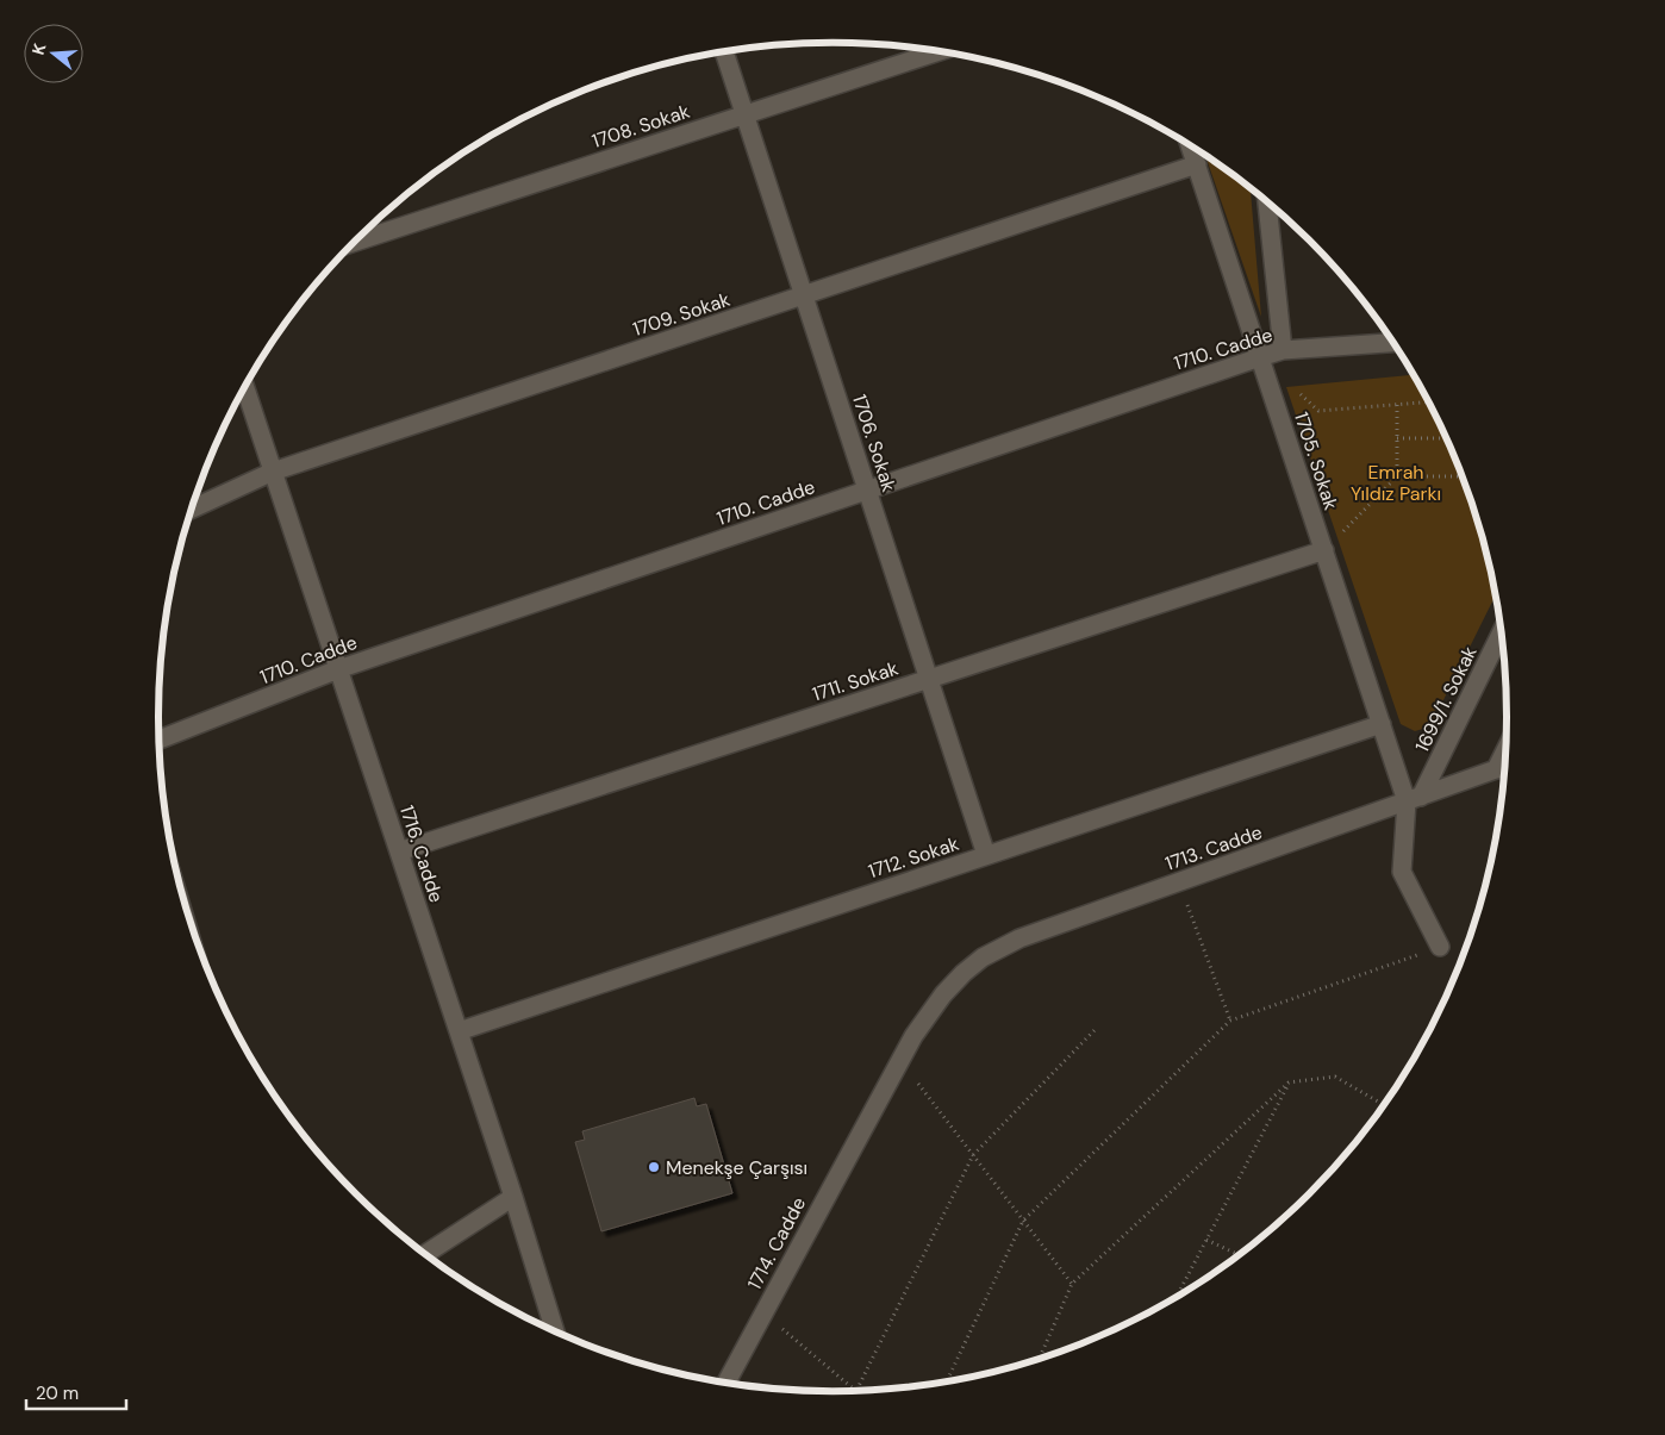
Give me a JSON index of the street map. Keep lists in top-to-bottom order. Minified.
{"streets":{"street":["1708. Sokak","1709. Sokak","1710. Cadde","1706. Sokak","1705. Sokak","1711. Sokak","1699/1. Sokak","1713. Cadde","1716. Cadde","1712. Sokak","1714. Cadde"]},"crossings":[["1708. Sokak","1706. Sokak"],["1709. Sokak","1706. Sokak"],["1709. Sokak","1705. Sokak"],["1709. Sokak","1716. Cadde"],["1710. Cadde","1706. Sokak"],["1710. Cadde","1705. Sokak"],["1710. Cadde","1716. Cadde"],["1706. Sokak","1711. Sokak"],["1706. Sokak","1712. Sokak"],["1705. Sokak","1711. Sokak"],["1705. Sokak","1699/1. Sokak"],["1705. Sokak","1713. Cadde"],["1705. Sokak","1712. Sokak"],["1711. Sokak","1716. Cadde"],["1699/1. Sokak","1713. Cadde"],["1713. Cadde","1714. Cadde"],["1716. Cadde","1712. Sokak"]],"parks":["Emrah Yıldız Parkı"],"places":["Menekşe Çarşısı"],"scale_bar":"20 m","north":"left"}
